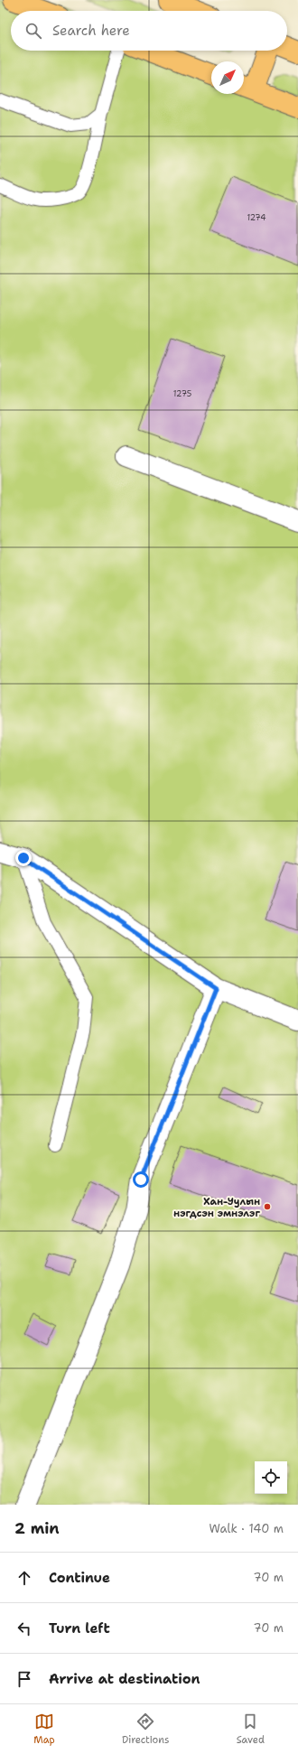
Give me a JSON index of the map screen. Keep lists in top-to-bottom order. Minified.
{"places":["Хан-Уулын нэгдсэн эмнэлэг"],"house_numbers":["1274","1275"],"north":"top right","page":{"search":"Search here","heading":["2 min","Walk · 140 m"],"list":[["Continue","70 m"],["Turn left","70 m"],"Arrive at destination"],"nav":["Map","Directions","Saved"]}}
